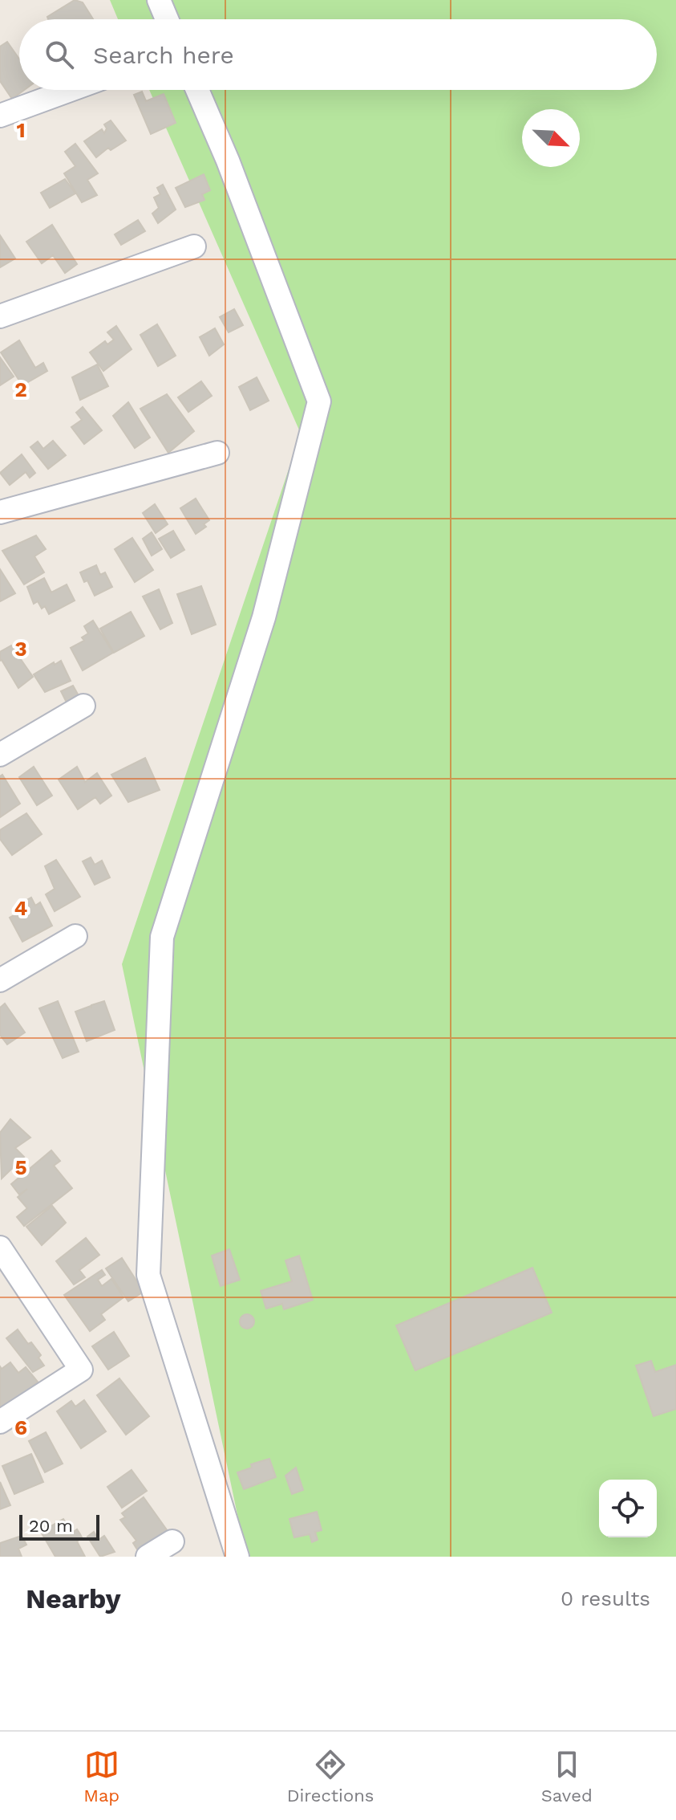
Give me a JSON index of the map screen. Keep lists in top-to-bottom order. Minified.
{"scale_bar":"20 m","north":"bottom right","page":{"search":"Search here","scale":"20 m","heading":["Nearby","0 results"],"nav":["Map","Directions","Saved"]},"grid":{"rows":["1","2","3","4","5","6"]}}
